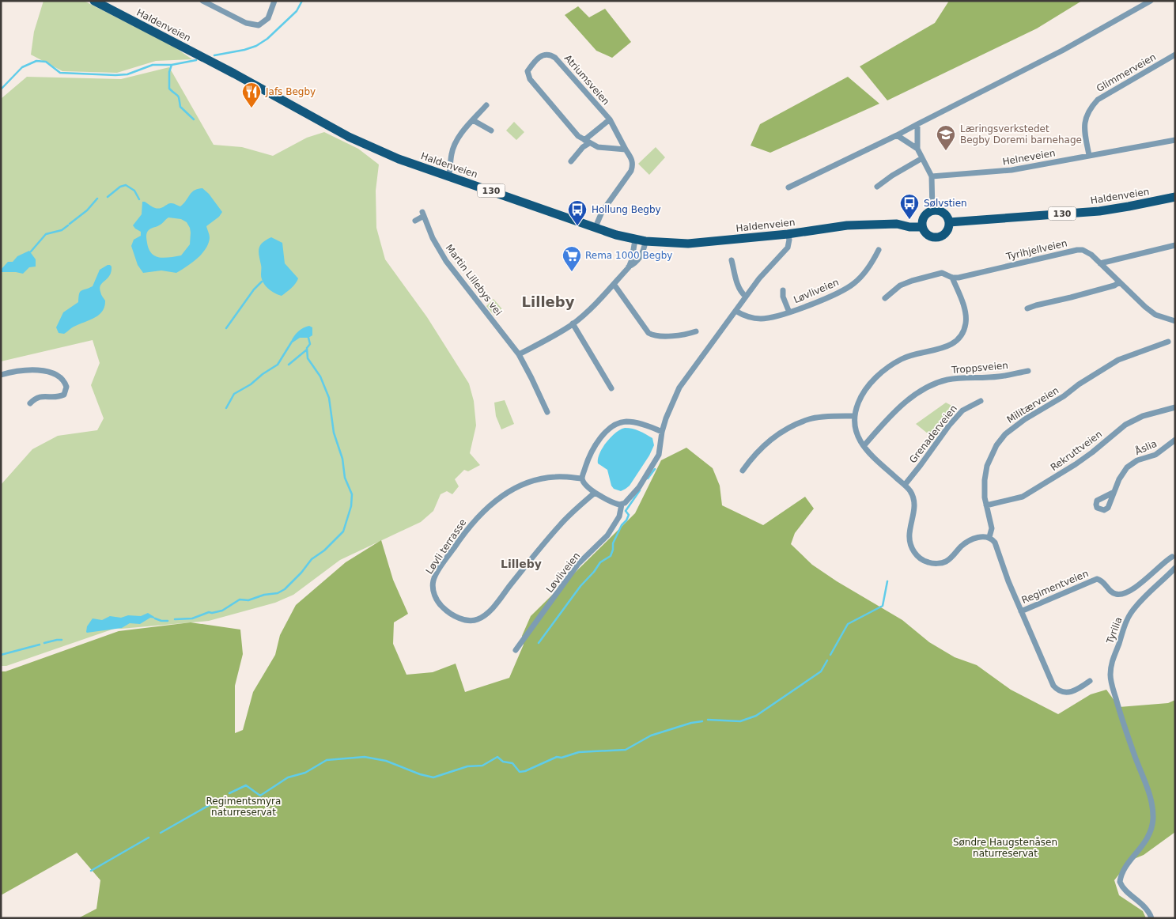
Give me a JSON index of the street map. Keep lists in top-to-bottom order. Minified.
{"streets":{"main road":["Haldenveien","130"],"street":["Glimmerveien","Atriumsveien","Helneveien","Tyrihjellveien","Martin Lillebys vei","Løvliveien","Troppsveien","Militærveien","Grenaderveien","Åslia","Rekruttveien","Løvli terrasse","Regimentveien","Tyrilia"]},"crossings":[["Haldenveien","Atriumsveien"],["Glimmerveien","Helneveien"],["Løvliveien","Løvli terrasse"],["Militærveien","Rekruttveien"],["Militærveien","Regimentveien"]],"districts":["Lilleby","Lilleby"],"parks":["Regimentsmyra naturreservat","Søndre Haugstenåsen naturreservat"],"places":{"restaurant":["Jafs Begby"],"school or university":["Læringsverkstedet Begby Doremi barnehage"],"bus stop":["Sølvstien","Hollung Begby"],"supermarket":["Rema 1000 Begby"]}}
